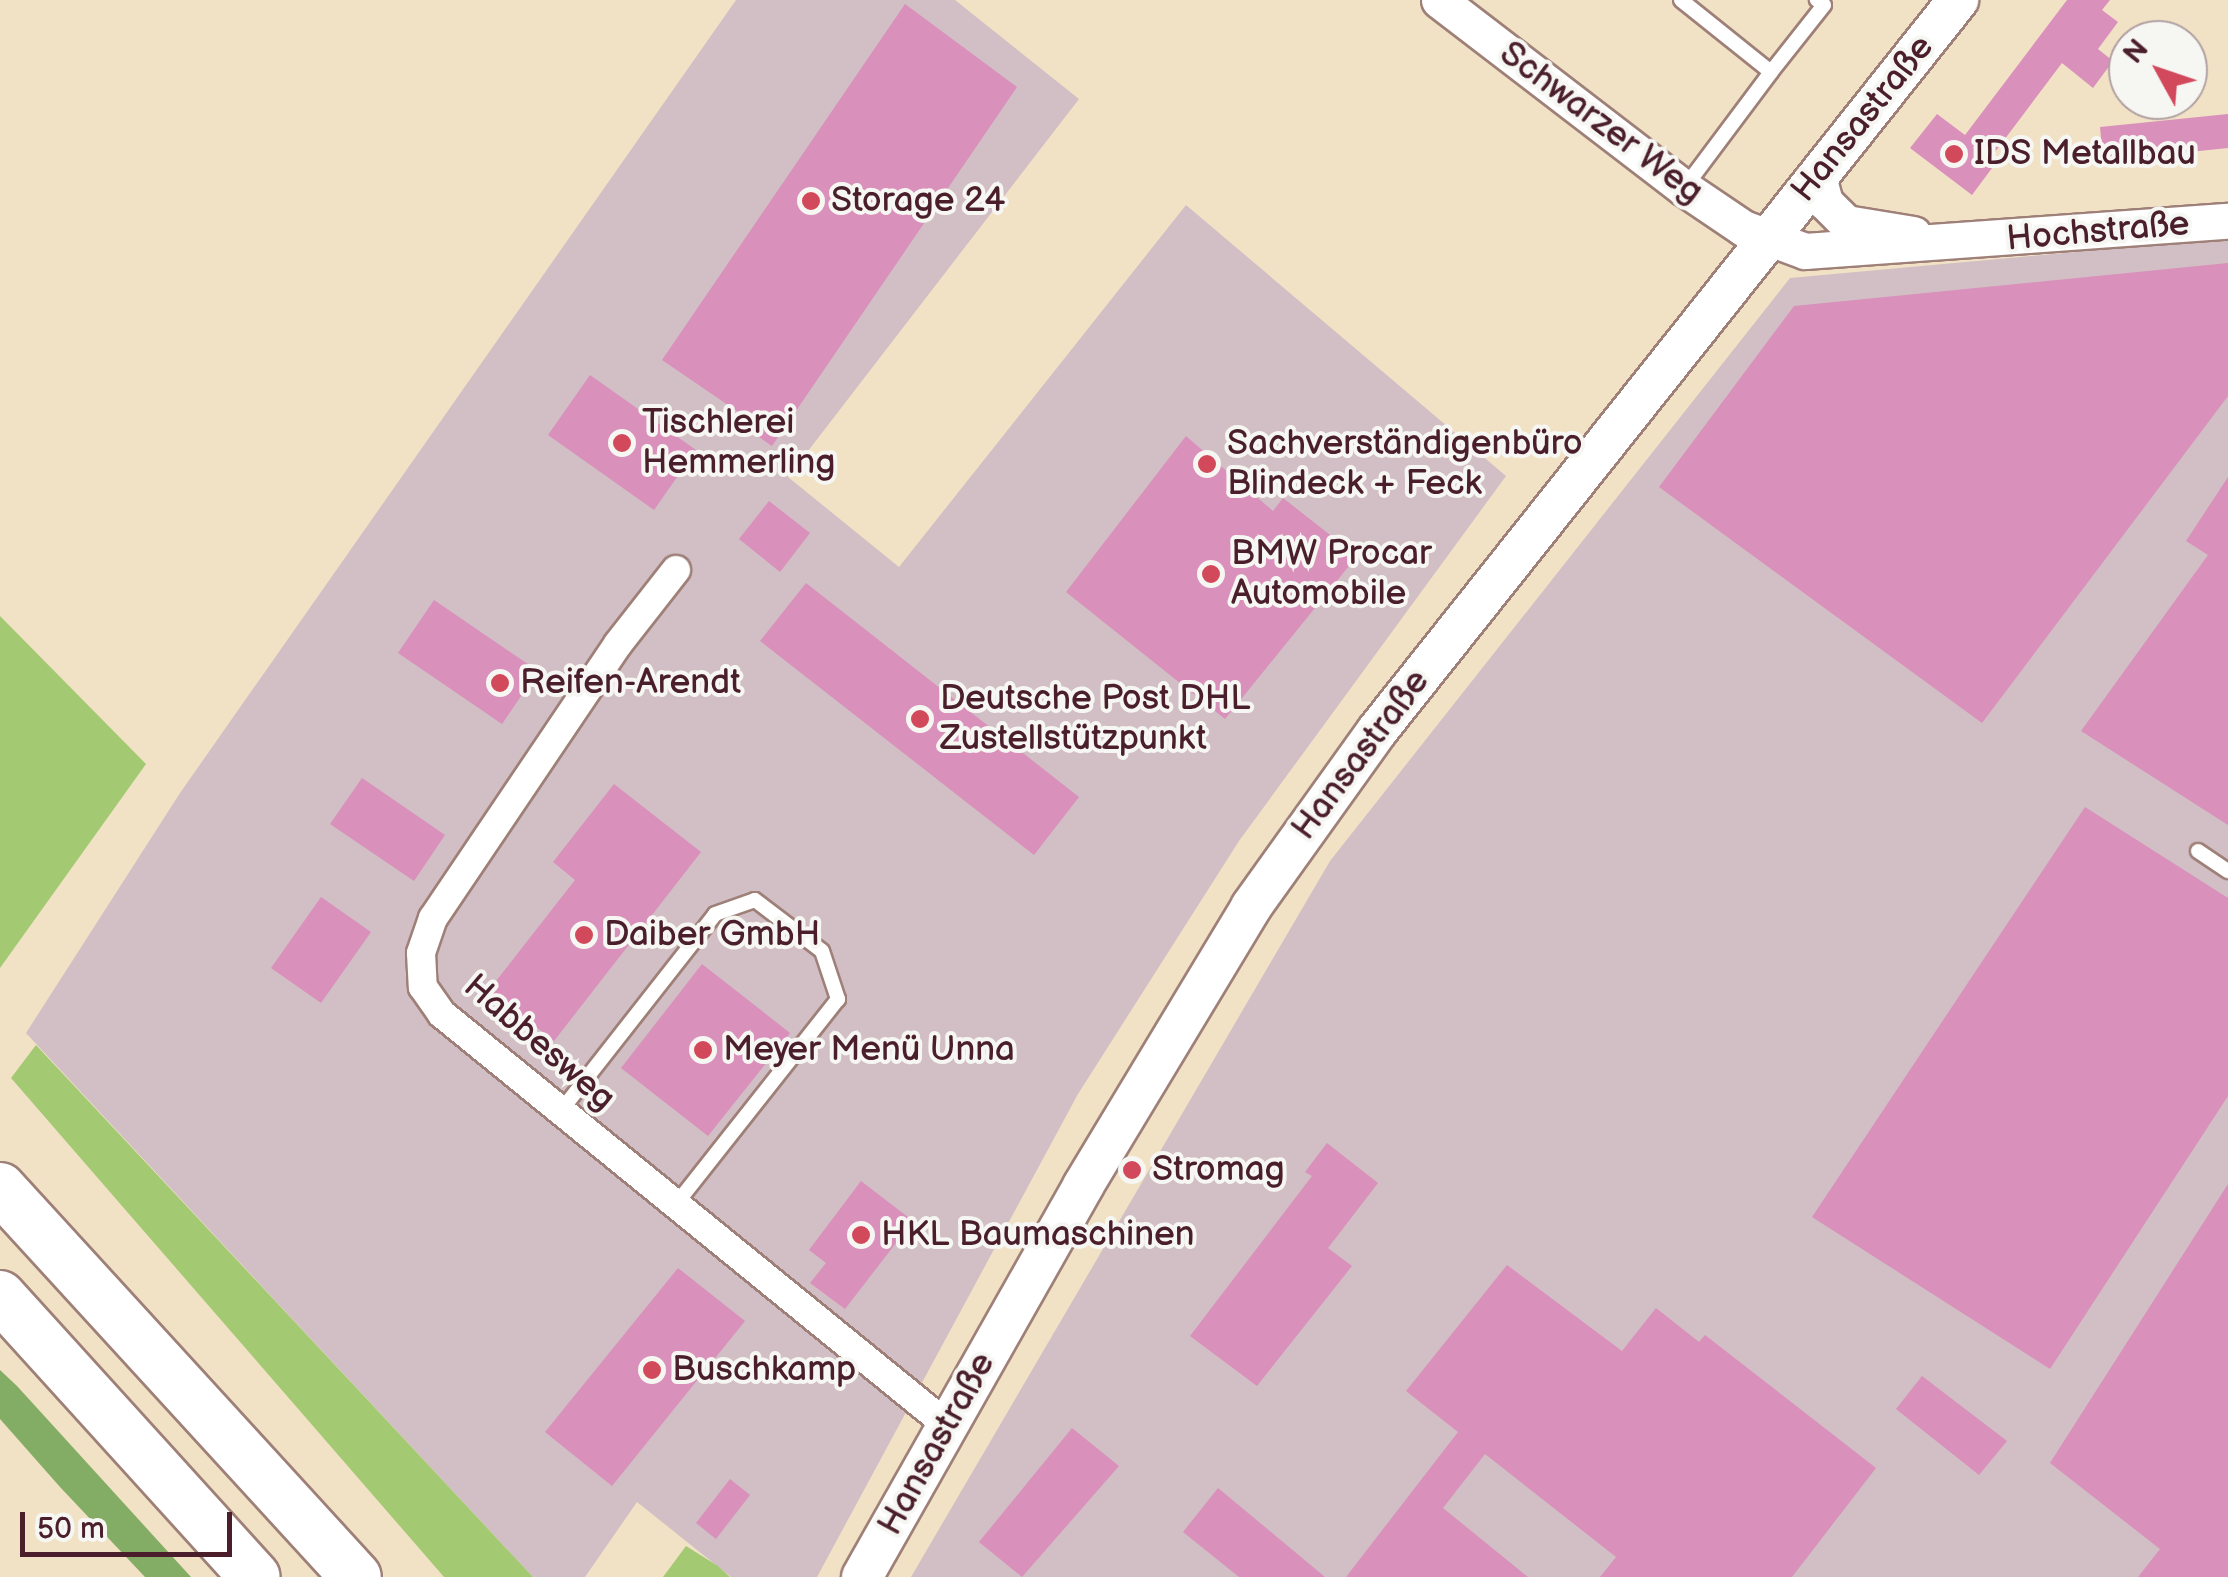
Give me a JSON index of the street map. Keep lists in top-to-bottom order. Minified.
{"streets":{"main road":["Hansastraße"],"street":["Schwarzer Weg","Hochstraße","Habbesweg"]},"crossings":[["Hansastraße","Schwarzer Weg"],["Hansastraße","Hochstraße"],["Hansastraße","Habbesweg"],["Schwarzer Weg","Hochstraße"]],"places":["IDS Metallbau","Storage 24","Tischlerei Hemmerling","Sachverständigenbüro Blindeck + Feck","BMW Procar Automobile","Reifen-Arendt","Deutsche Post DHL Zustellstützpunkt","Daiber GmbH","Meyer Menü Unna","Stromag","HKL Baumaschinen","Buschkamp"],"scale_bar":"50 m","north":"top left"}
